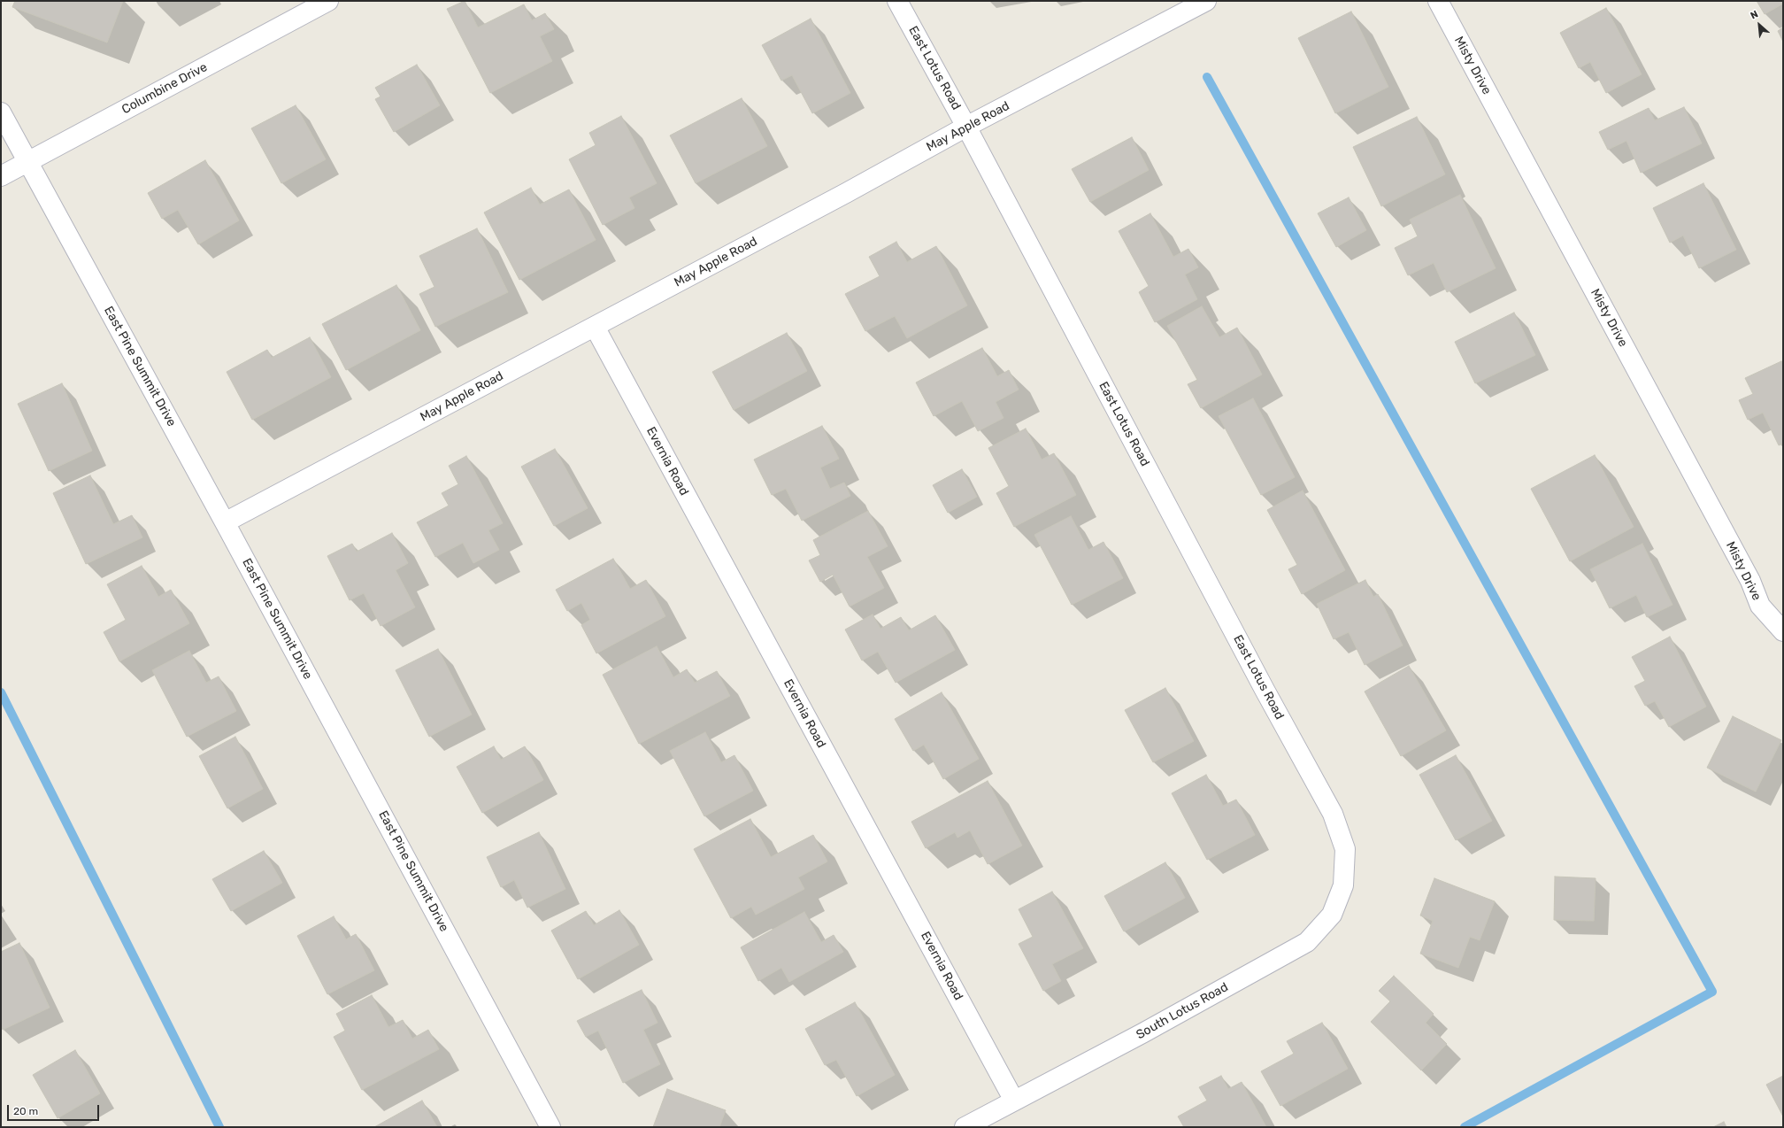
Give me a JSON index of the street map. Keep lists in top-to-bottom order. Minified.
{"streets":{"street":["Misty Drive","East Lotus Road","Columbine Drive","May Apple Road","East Pine Summit Drive","Evernia Road","South Lotus Road"]},"crossings":[["East Lotus Road","May Apple Road"],["East Lotus Road","South Lotus Road"],["Columbine Drive","East Pine Summit Drive"],["May Apple Road","East Pine Summit Drive"],["May Apple Road","Evernia Road"],["Evernia Road","South Lotus Road"]],"scale_bar":"20 m","north":"top left"}
